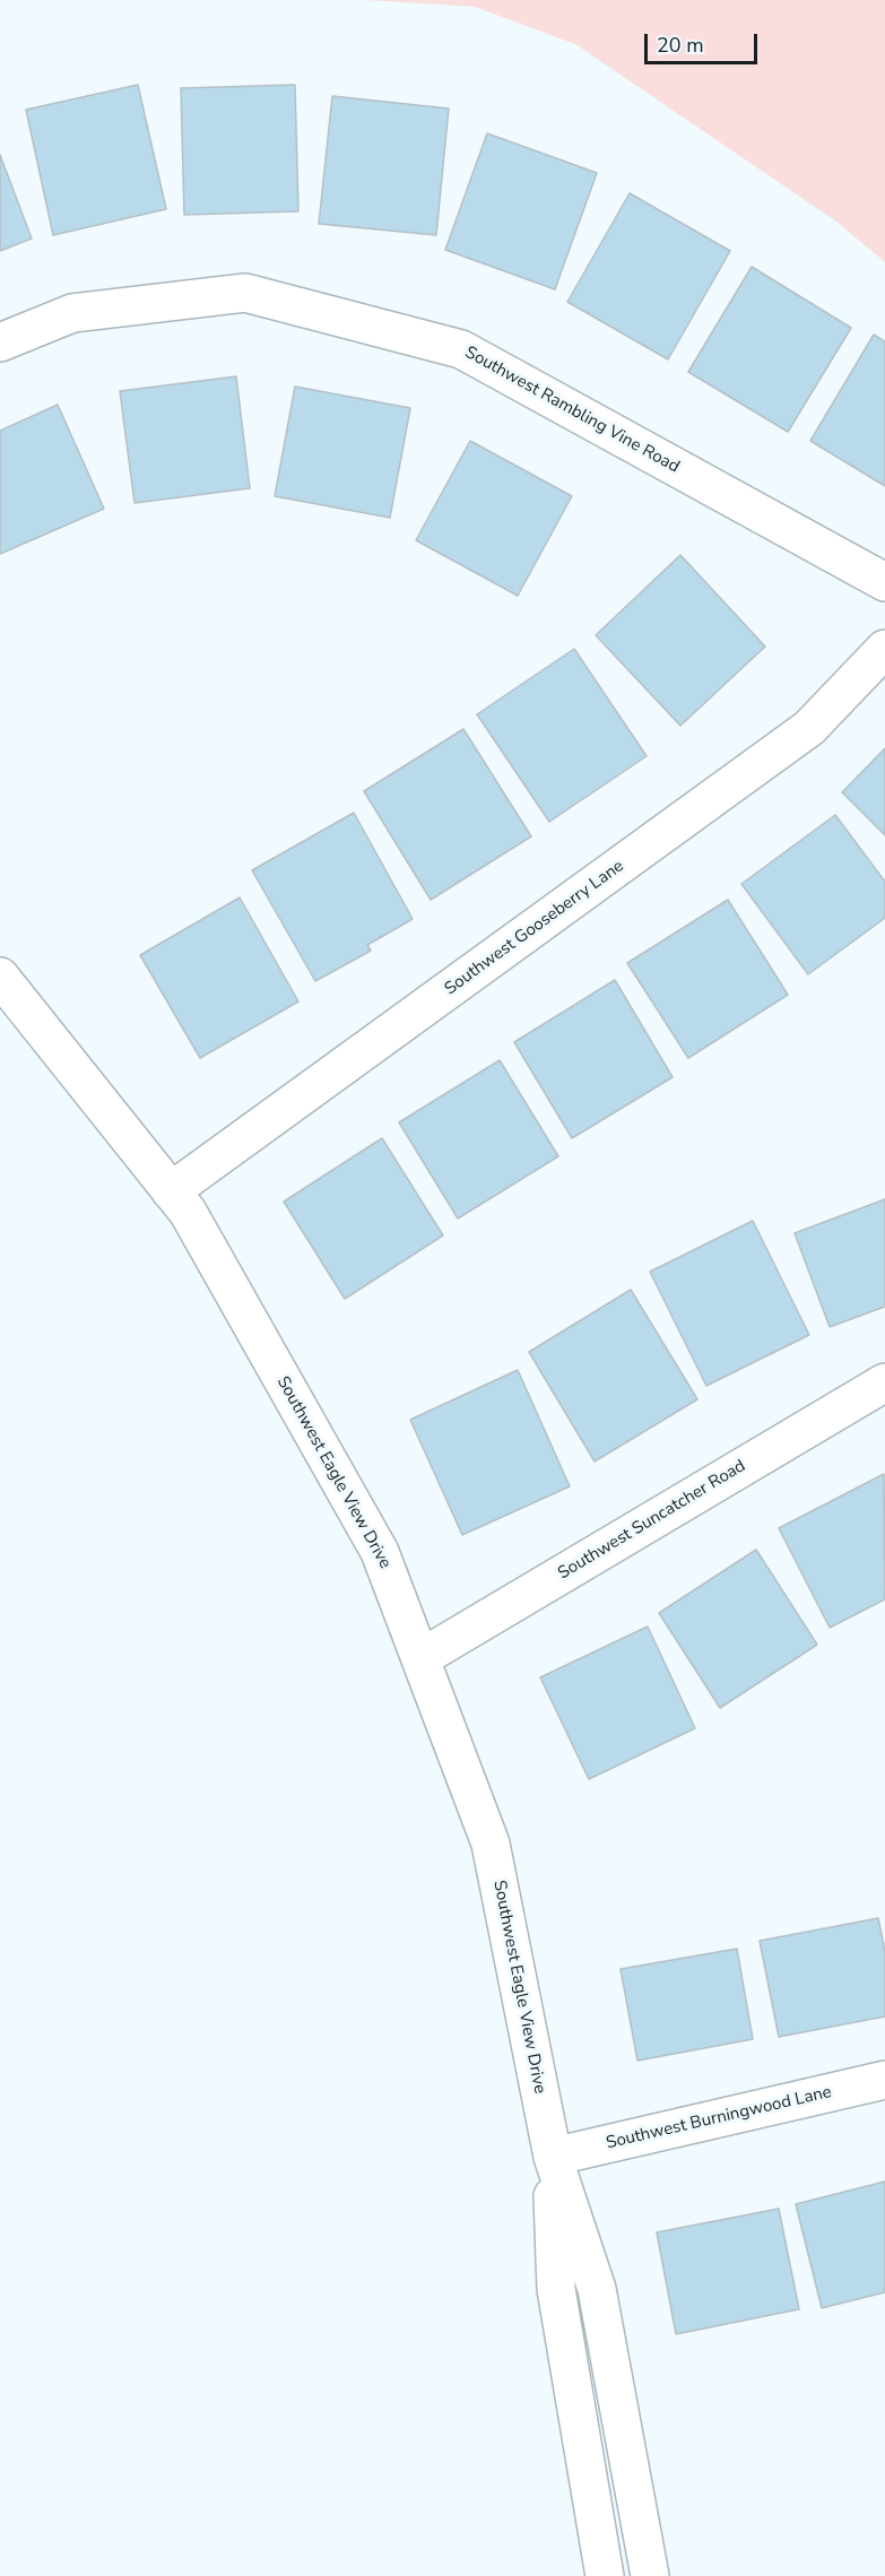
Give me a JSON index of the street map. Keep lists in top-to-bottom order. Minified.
{"streets":{"street":["Southwest Rambling Vine Road","Southwest Gooseberry Lane","Southwest Eagle View Drive","Southwest Suncatcher Road","Southwest Burningwood Lane"]},"crossings":[["Southwest Gooseberry Lane","Southwest Eagle View Drive"],["Southwest Eagle View Drive","Southwest Suncatcher Road"],["Southwest Eagle View Drive","Southwest Burningwood Lane"]],"scale_bar":"20 m"}
